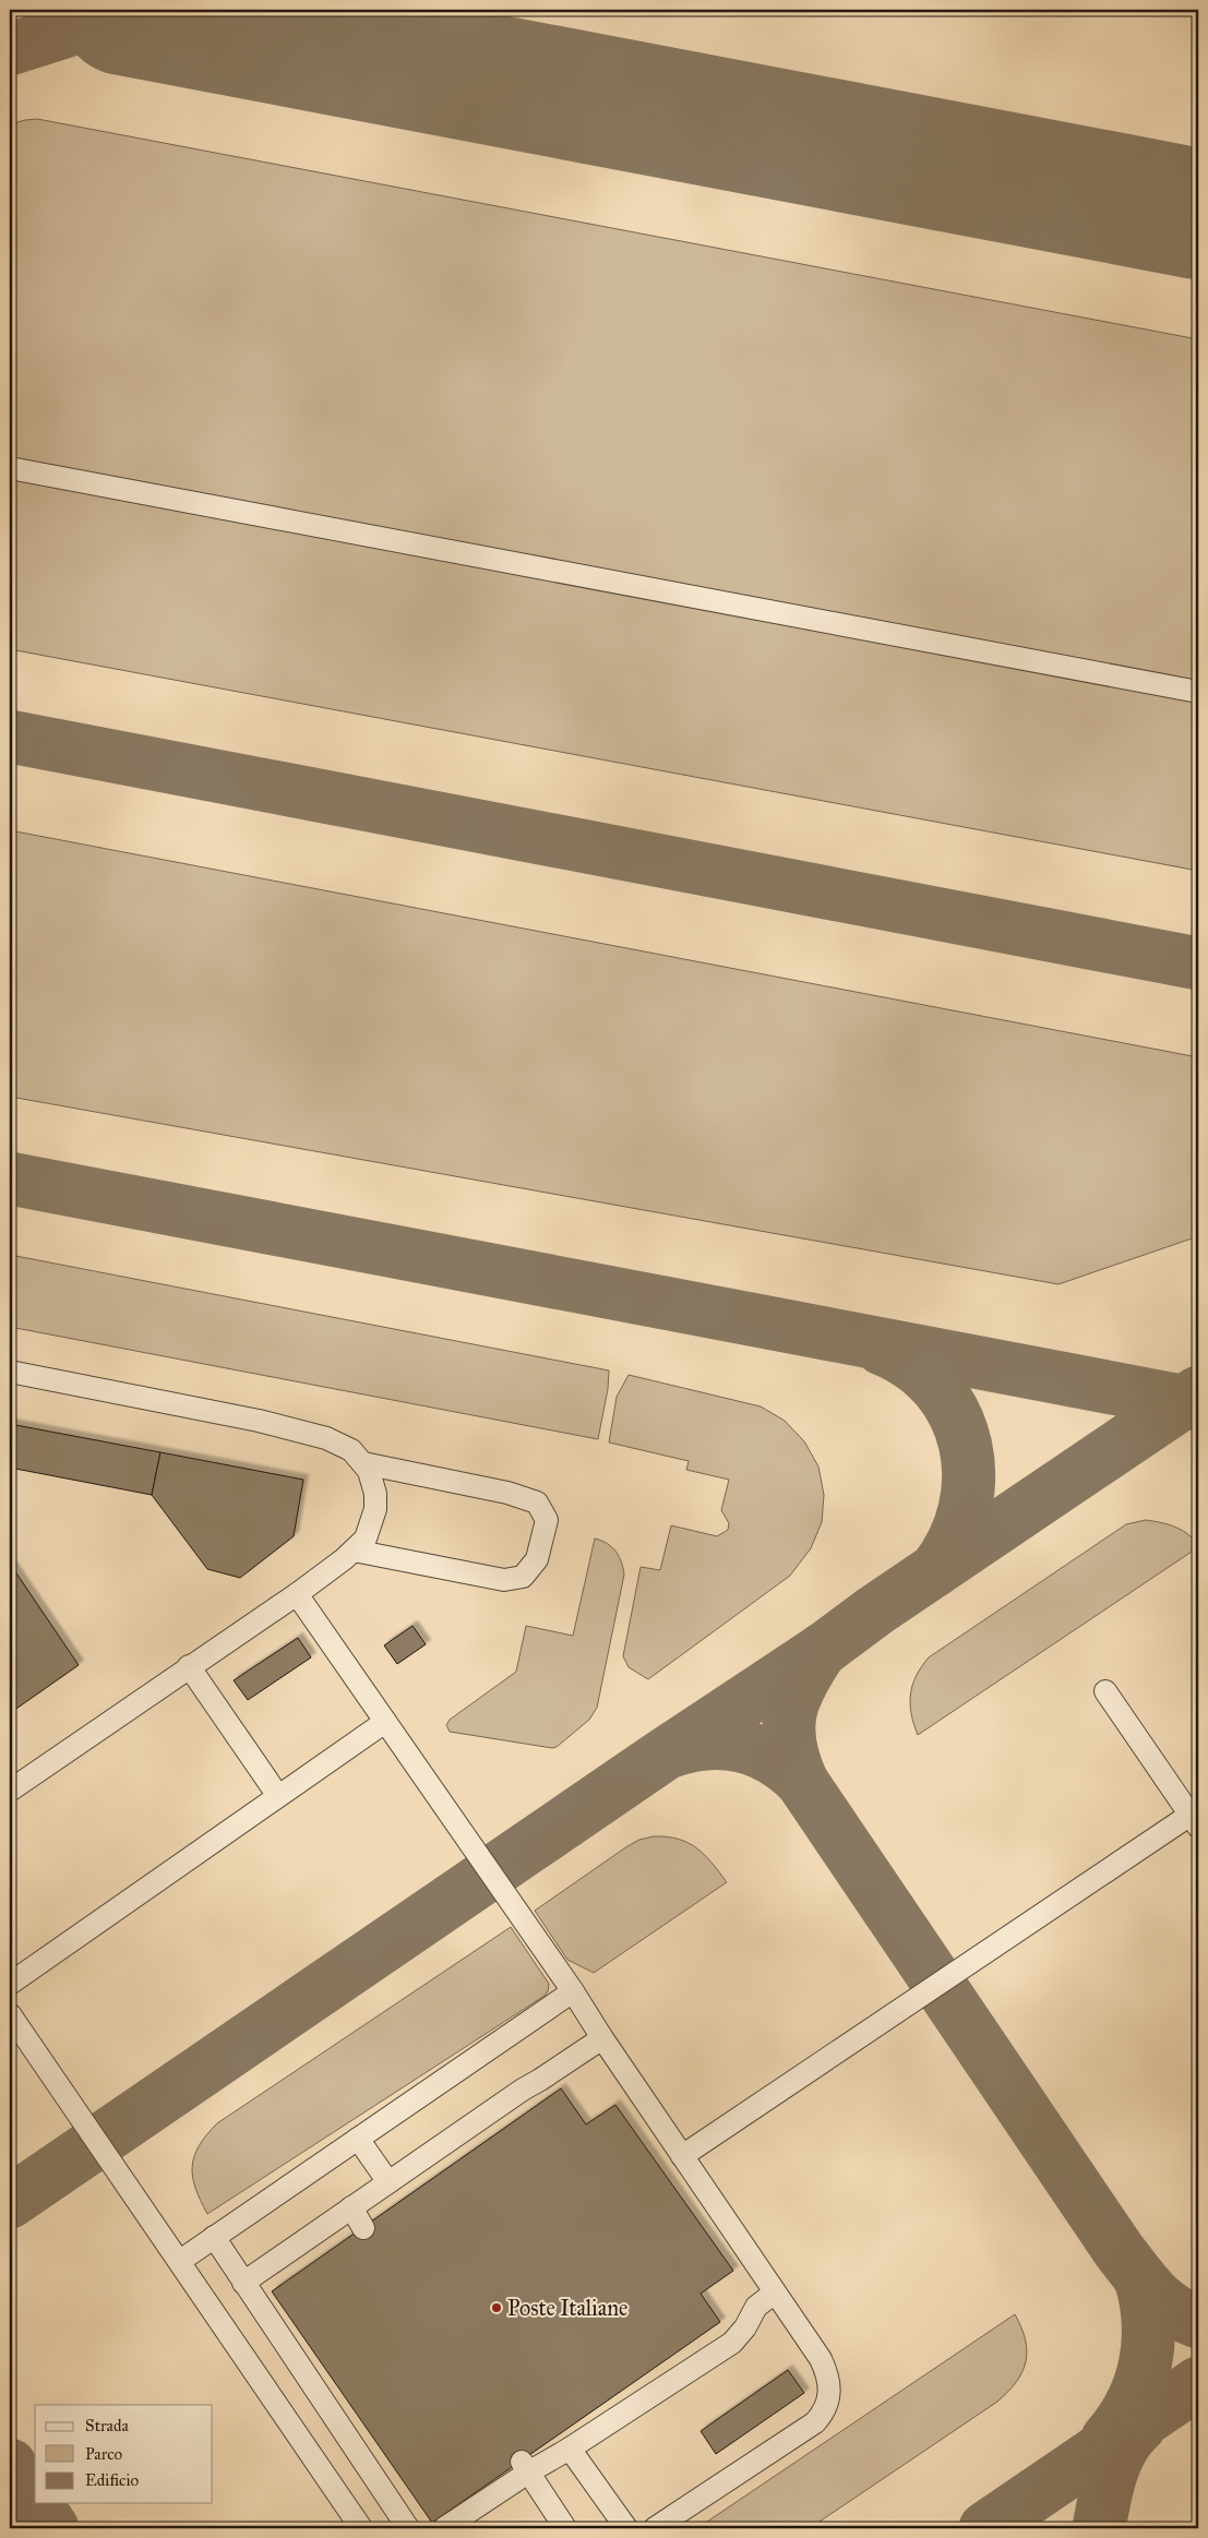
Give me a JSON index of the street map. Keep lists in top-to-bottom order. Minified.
{"places":["Poste Italiane"],"legend":["Strada","Parco","Edificio"]}
